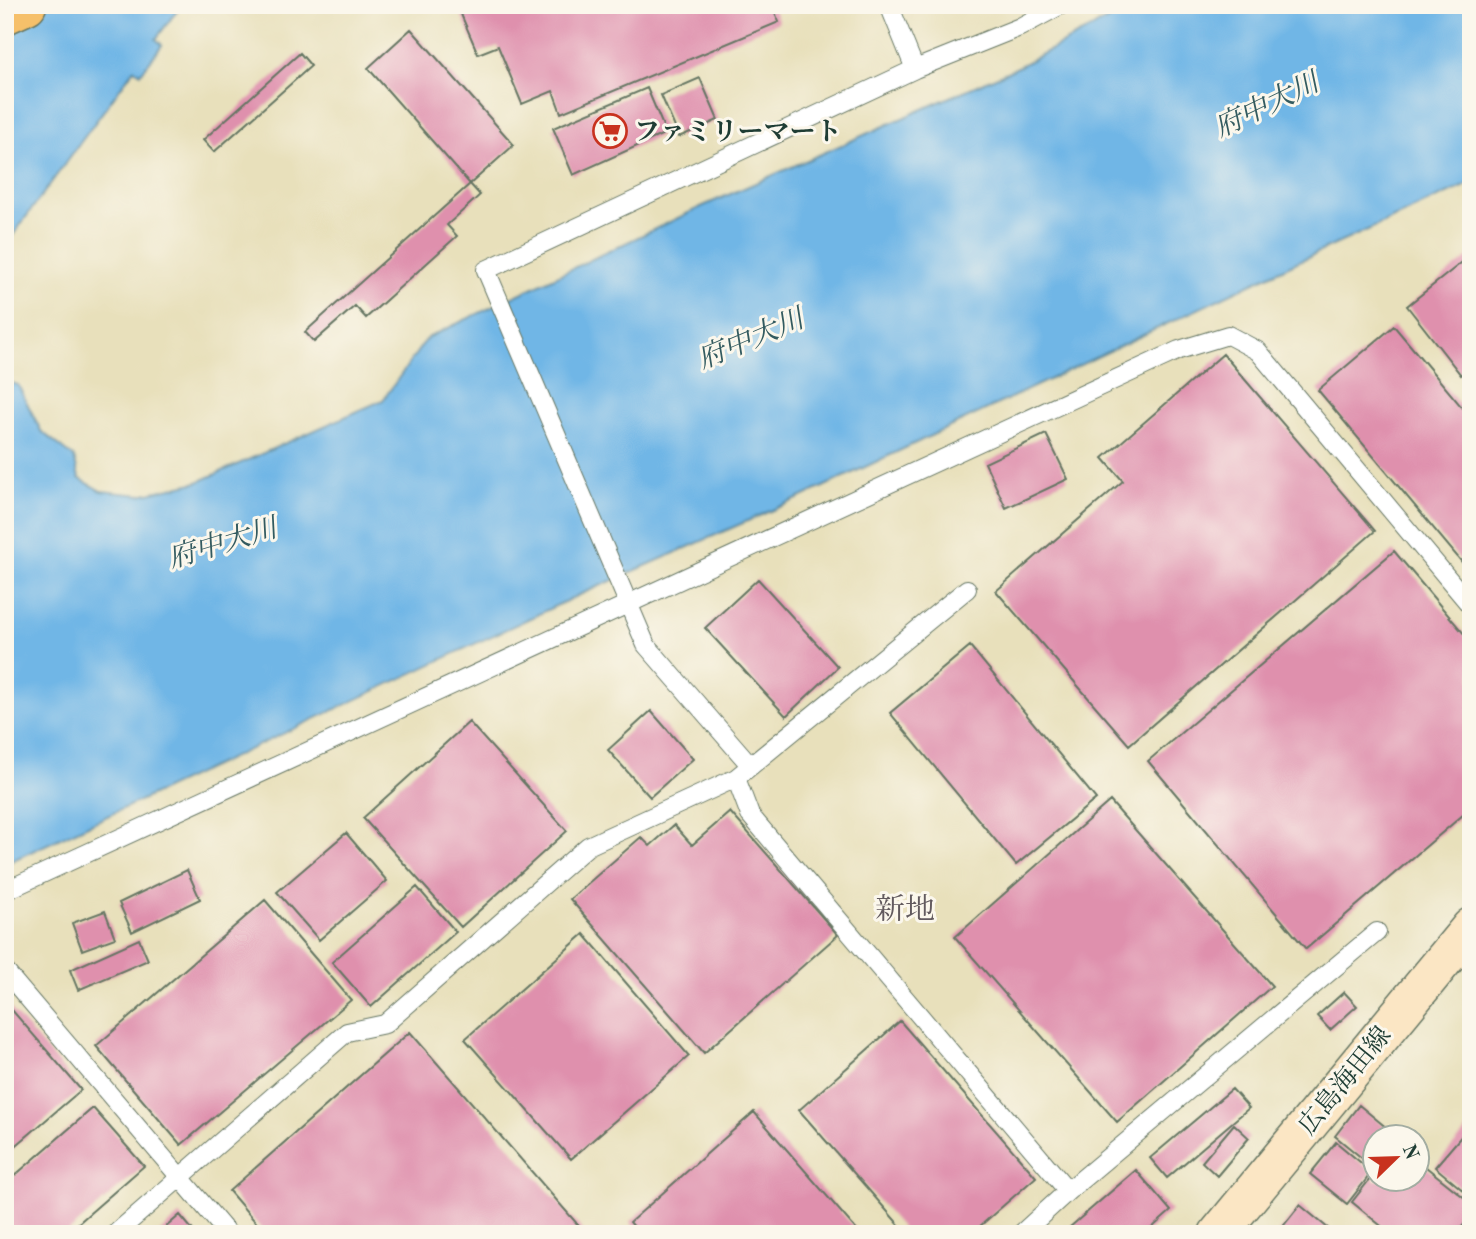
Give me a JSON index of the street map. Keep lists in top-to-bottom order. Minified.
{"streets":{"main road":["広島海田線"]},"districts":["新地"],"water":["府中大川"],"places":{"supermarket":["ファミリーマート"]},"north":"top right"}
